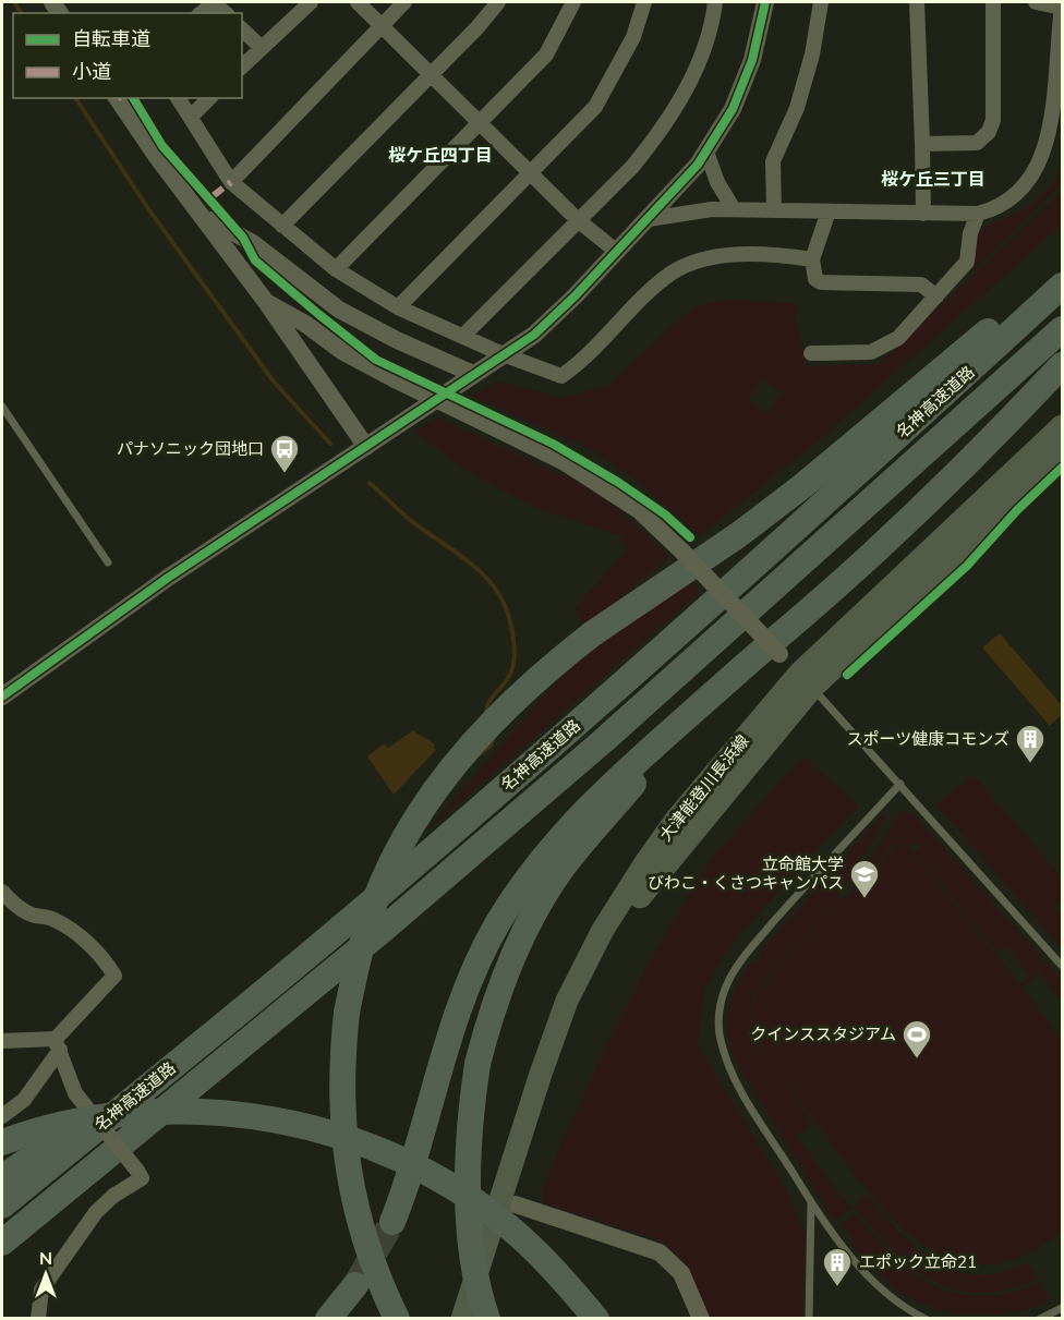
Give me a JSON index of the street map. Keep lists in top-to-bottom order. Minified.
{"streets":{"highway":["名神高速道路"],"main road":["大津能登川長浜線"]},"districts":["桜ケ丘四丁目","桜ケ丘三丁目"],"places":{"bus stop":["パナソニック団地口"],"building":["スポーツ健康コモンズ","エポック立命21"],"school or university":["立命館大学 びわこ・くさつキャンパス"],"sports":["クインススタジアム"]},"legend":["自転車道","小道"],"north":"top"}
